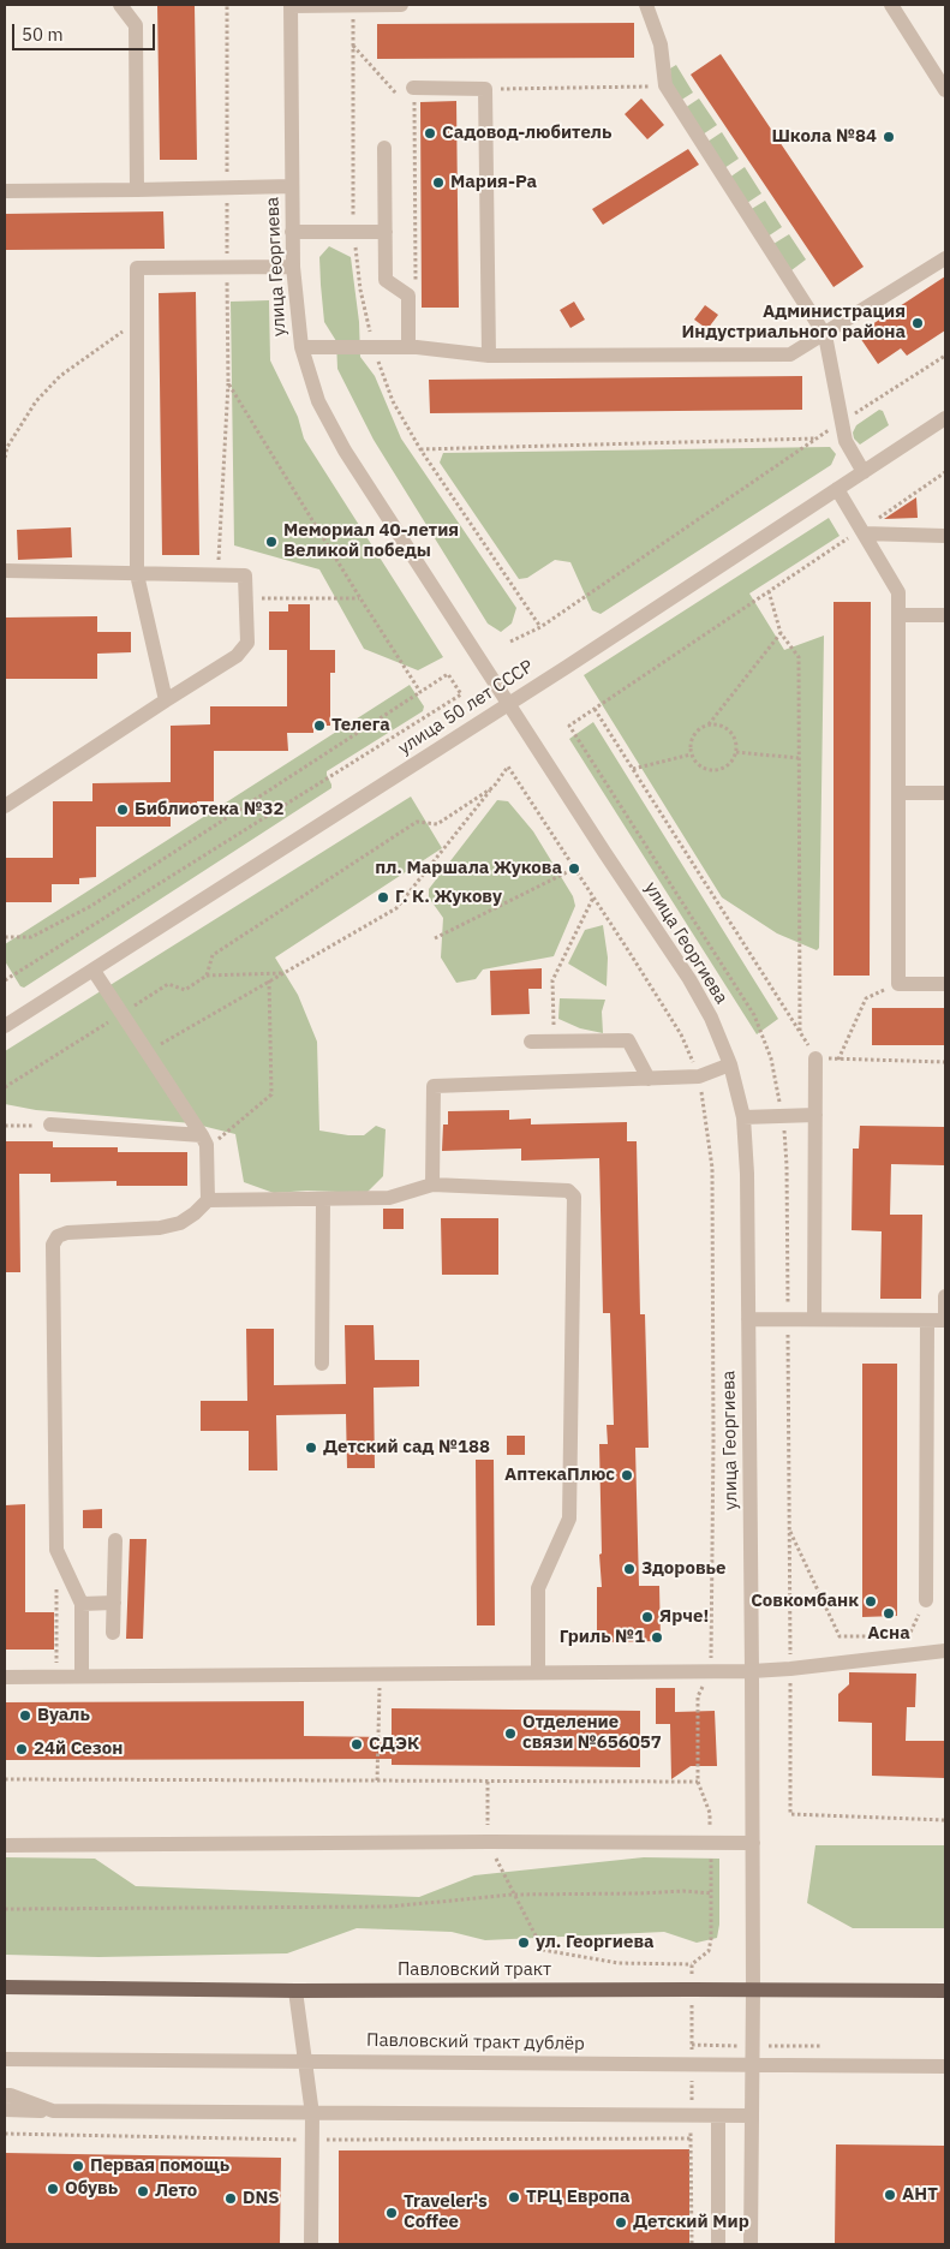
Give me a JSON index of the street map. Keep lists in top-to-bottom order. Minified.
{"streets":{"main road":["Павловский тракт"],"street":["улица Георгиева","улица 50 лет СССР","Павловский тракт дублёр"]},"crossings":[["улица Георгиева","улица 50 лет СССР"],["улица Георгиева","Павловский тракт"],["улица Георгиева","Павловский тракт дублёр"]],"places":["Садовод-любитель","Школа №84","Мария-Ра","Администрация Индустриального района","Мемориал 40-летия Великой победы","Телега","Библиотека №32","пл. Маршала Жукова","Г. К. Жукову","Детский сад №188","АптекаПлюс","Здоровье","Совкомбанк","Асна","Ярче!","Гриль №1","Вуаль","Отделение связи №656057","СДЭК","24й Сезон","ул. Георгиева","Первая помощь","Обувь","Лето","АНТ","ТРЦ Европа","DNS","Traveler's Coffee","Детский Мир"],"scale_bar":"50 m"}
